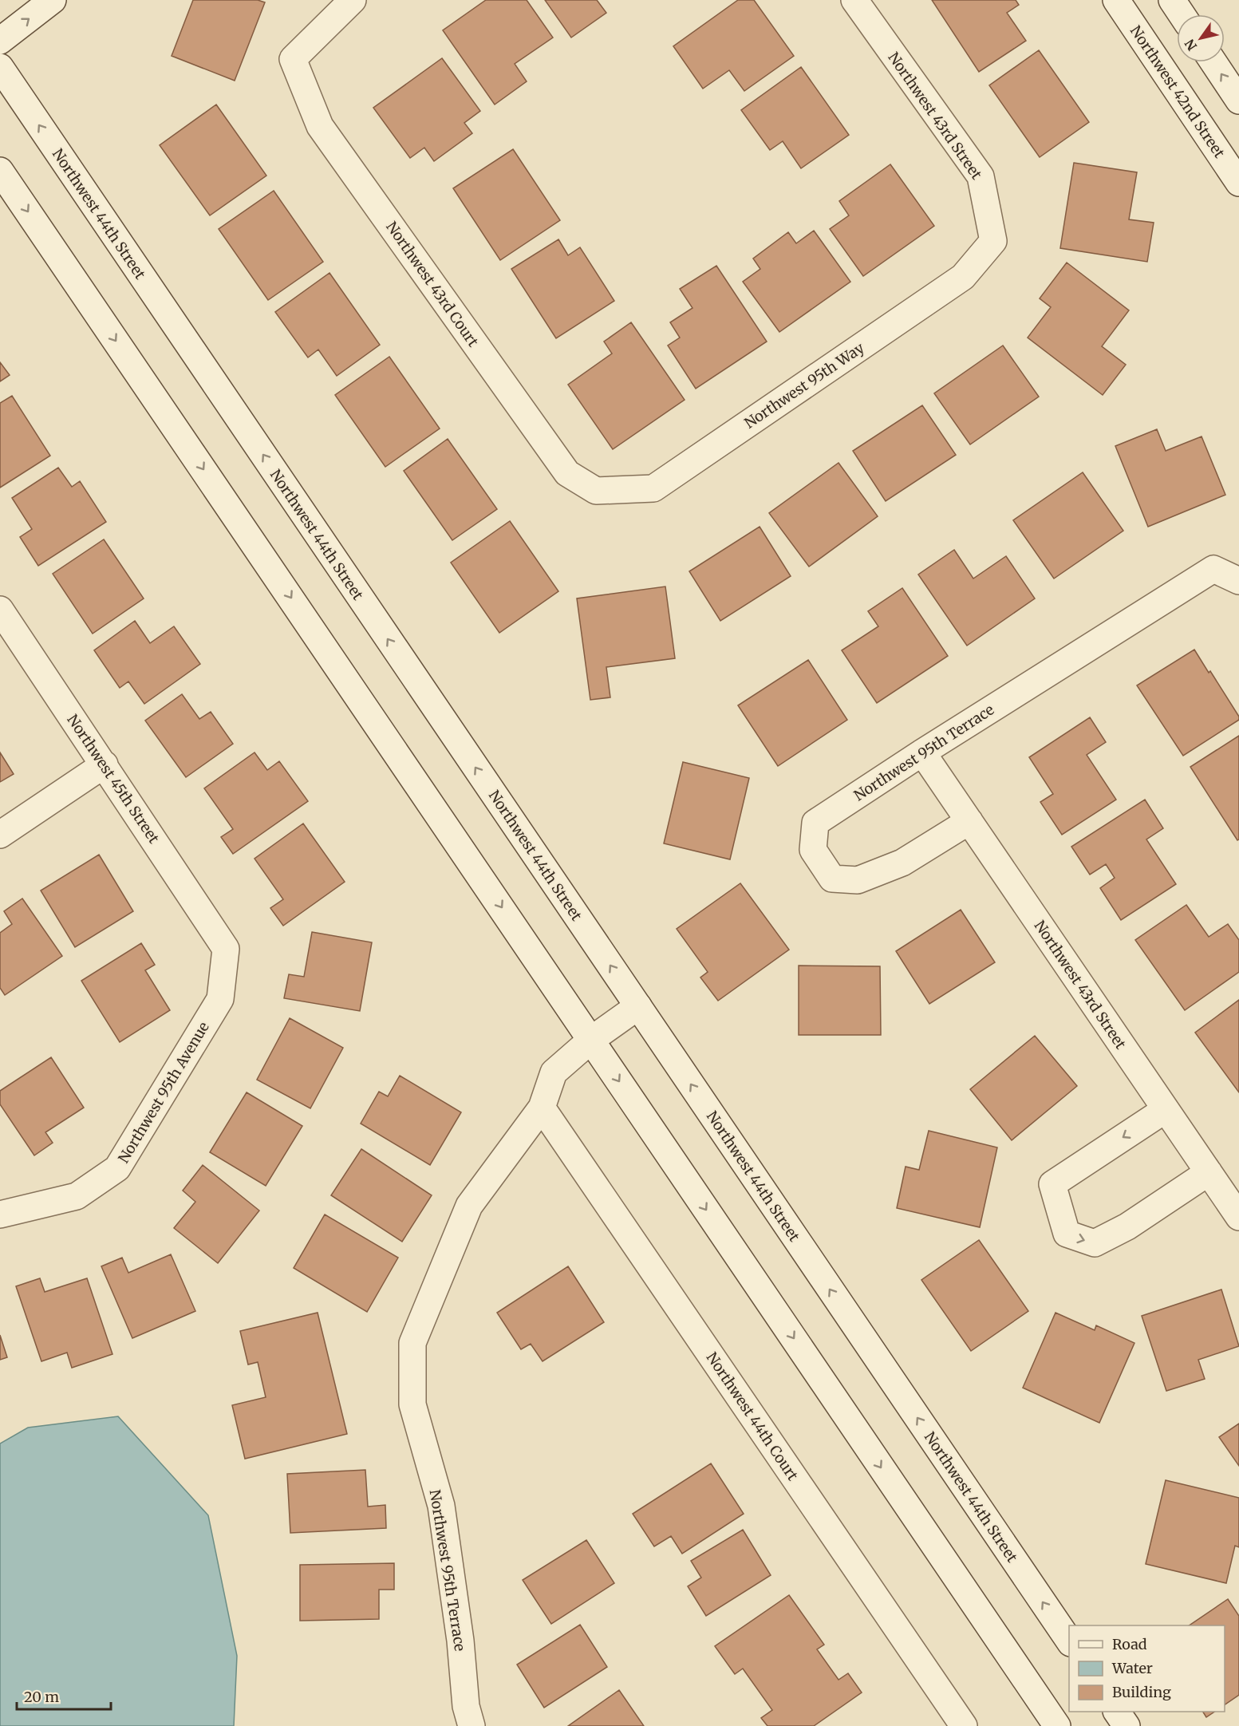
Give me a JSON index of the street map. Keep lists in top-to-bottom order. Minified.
{"streets":{"street":["Northwest 42nd Street","Northwest 43rd Street","Northwest 44th Street","Northwest 43rd Court","Northwest 95th Way","Northwest 95th Terrace","Northwest 45th Street","Northwest 95th Avenue","Northwest 44th Court"]},"crossings":[["Northwest 43rd Street","Northwest 95th Way"],["Northwest 43rd Street","Northwest 95th Terrace"],["Northwest 44th Street","Northwest 95th Terrace"],["Northwest 43rd Court","Northwest 95th Way"],["Northwest 95th Terrace","Northwest 44th Court"],["Northwest 45th Street","Northwest 95th Avenue"]],"legend":["Road","Water","Building"],"scale_bar":"20 m","north":"bottom left"}
